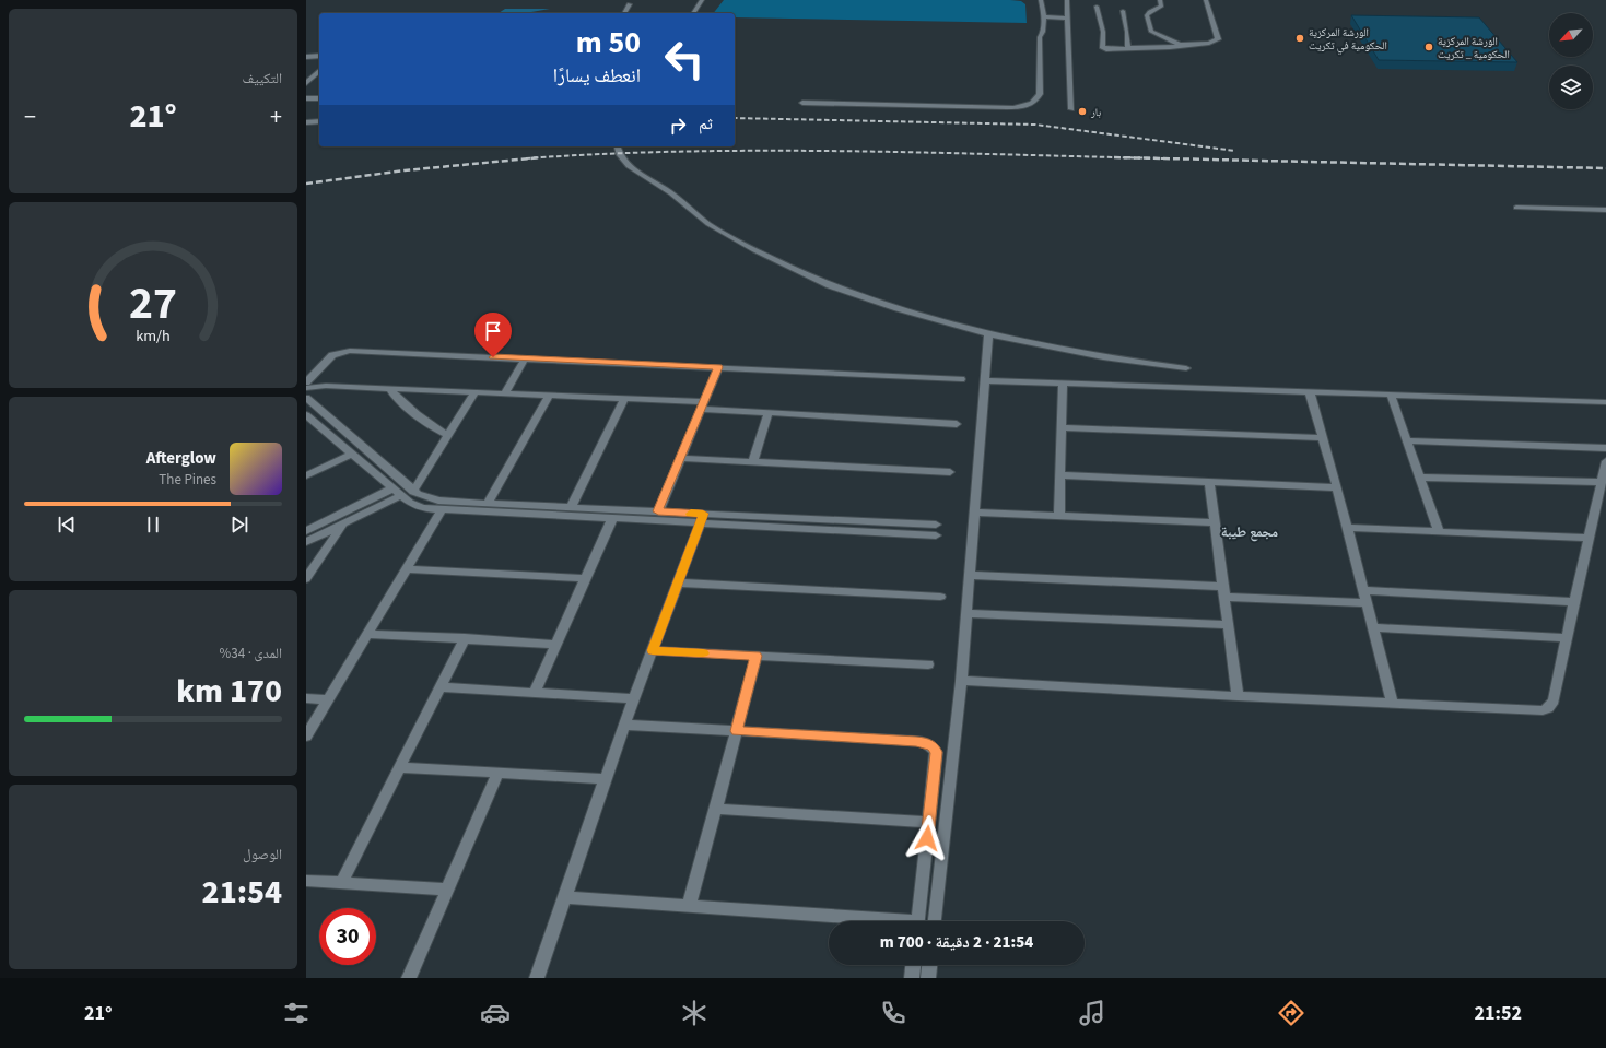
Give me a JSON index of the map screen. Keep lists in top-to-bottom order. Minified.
{"districts":["مجمع طيبة"],"places":["الورشة المركزية الحكومية في تكريت","الورشة المركزية الحكومية _ تكريت","بار"],"north":"bottom left","page":{"tile":["التكييف",["المدى · 34%","170 km"],["الوصول","21:54"]],"turn":["50 m","انعطف يسارًا"],"heat":["−","21°","+"],"then":"ثم","song":["Afterglow","The Pines"],"limit":"30","trip":"21:54 · 2 دقيقة · 700 m","tabs":["21:52","21°"],"gauge":["27","km/h"]}}
